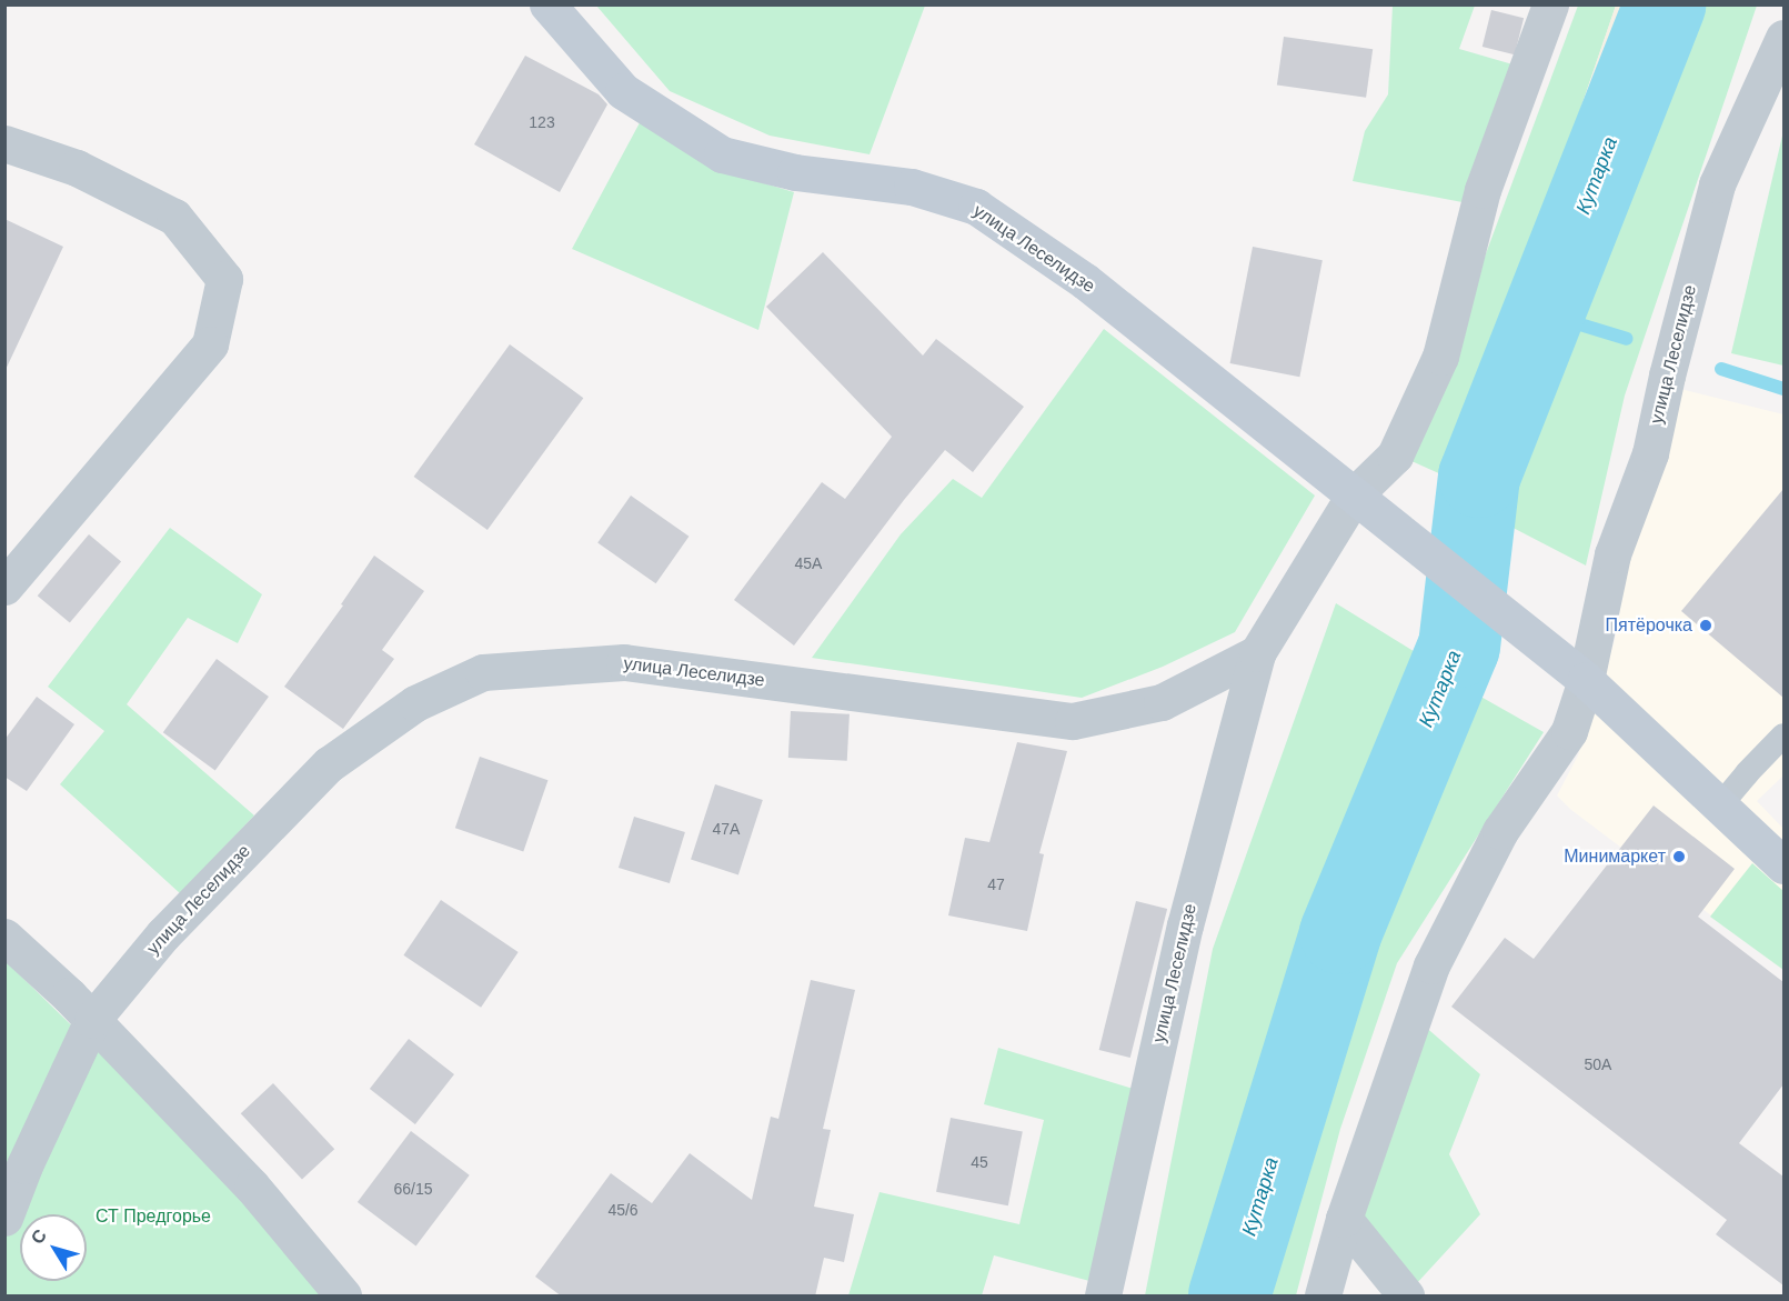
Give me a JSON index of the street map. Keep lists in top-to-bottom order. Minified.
{"streets":{"street":["улица Леселидзе"]},"water":["Кутарка"],"parks":["СТ Предгорье"],"places":["Пятёрочка","Минимаркет"],"house_numbers":["123","45А","47А","47","50А","45","66/15","45/6"],"north":"top left"}
